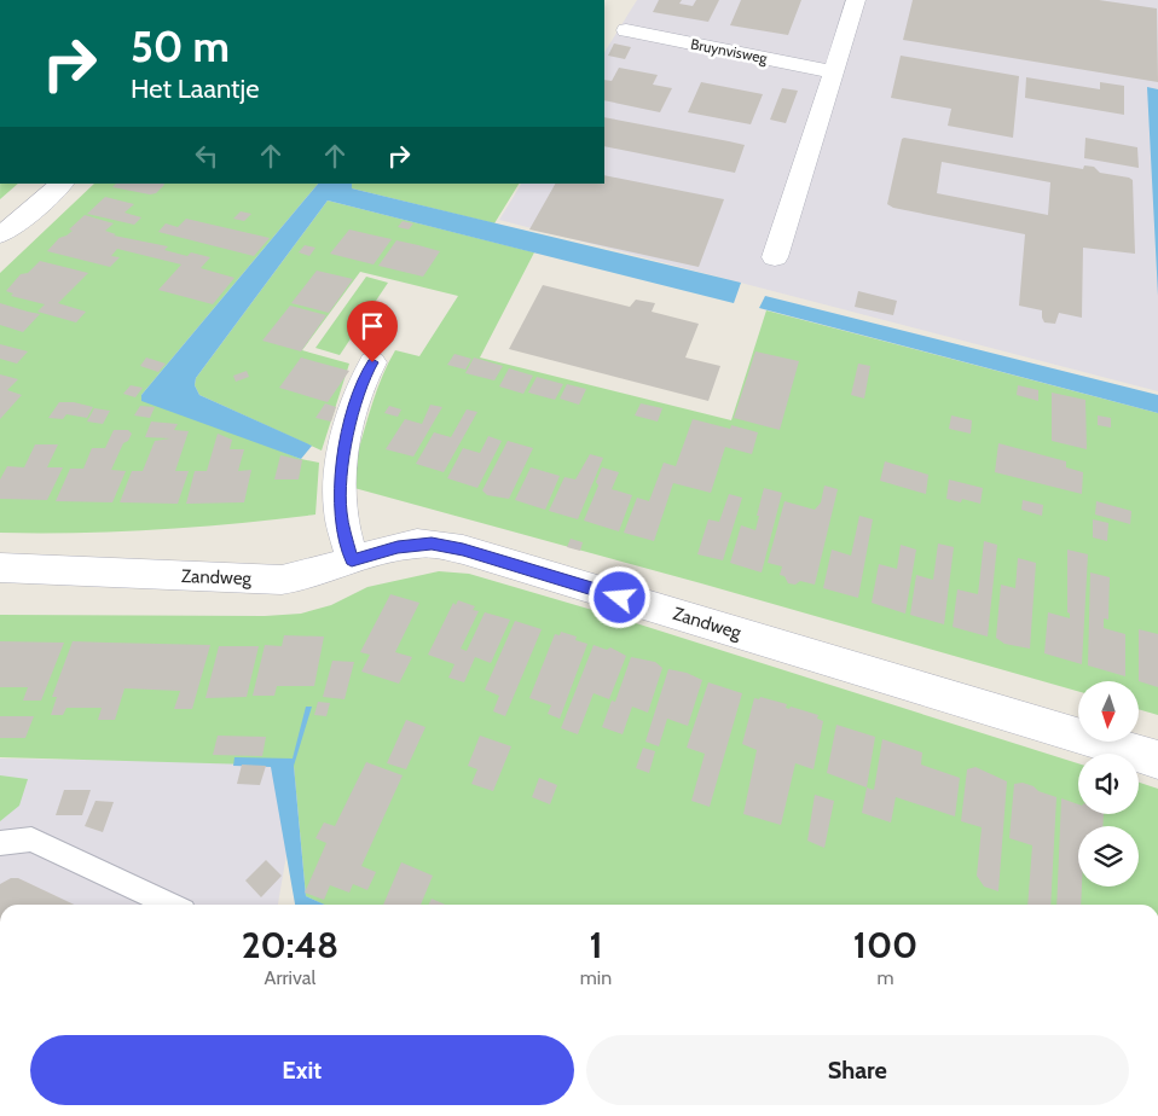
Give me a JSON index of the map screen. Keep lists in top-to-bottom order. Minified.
{"streets":{"street":["Bruynvisweg","Zandweg"]},"north":"bottom","page":{"turn":["50 m","Het Laantje"],"eta":["20:48","Arrival","1","min","100","m"],"buttons":["Exit","Share"]}}
